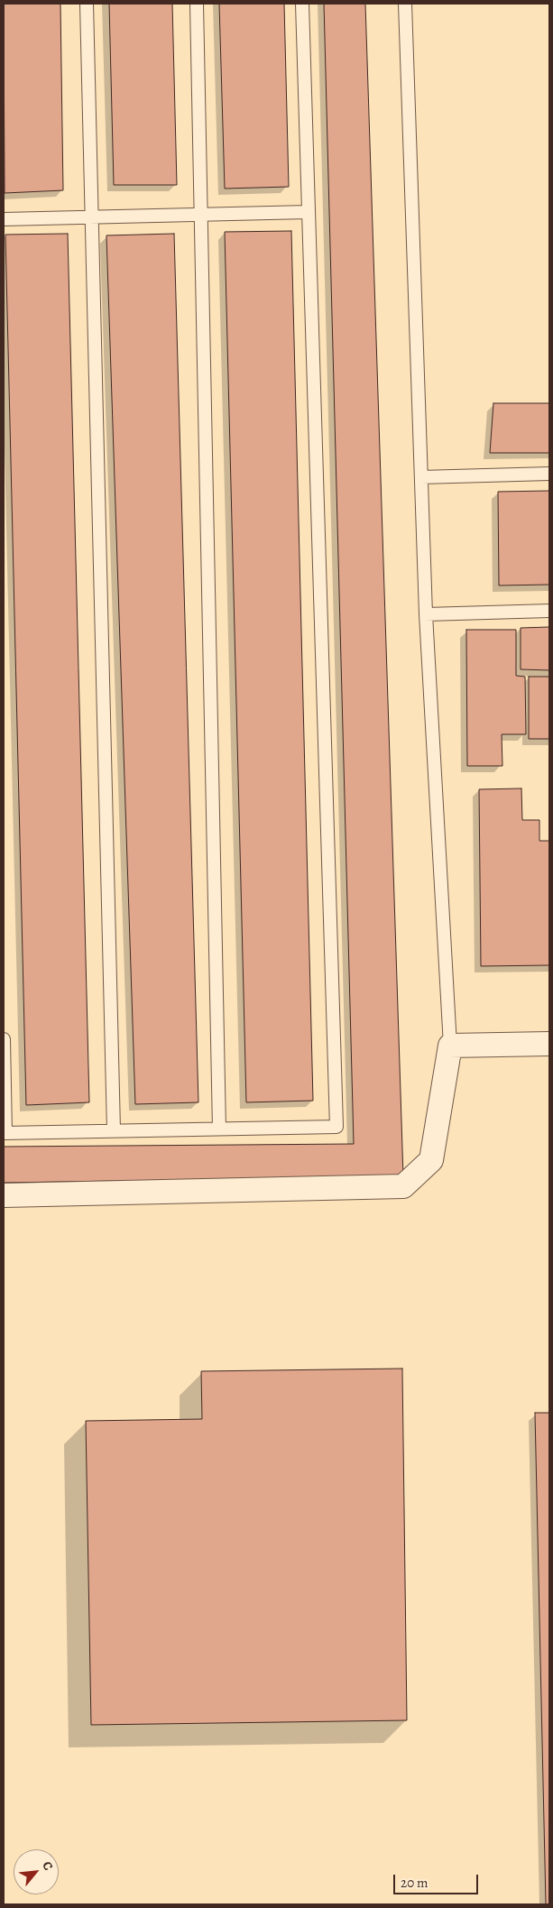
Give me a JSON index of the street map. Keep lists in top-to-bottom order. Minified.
{"scale_bar":"20 m","north":"top right"}
